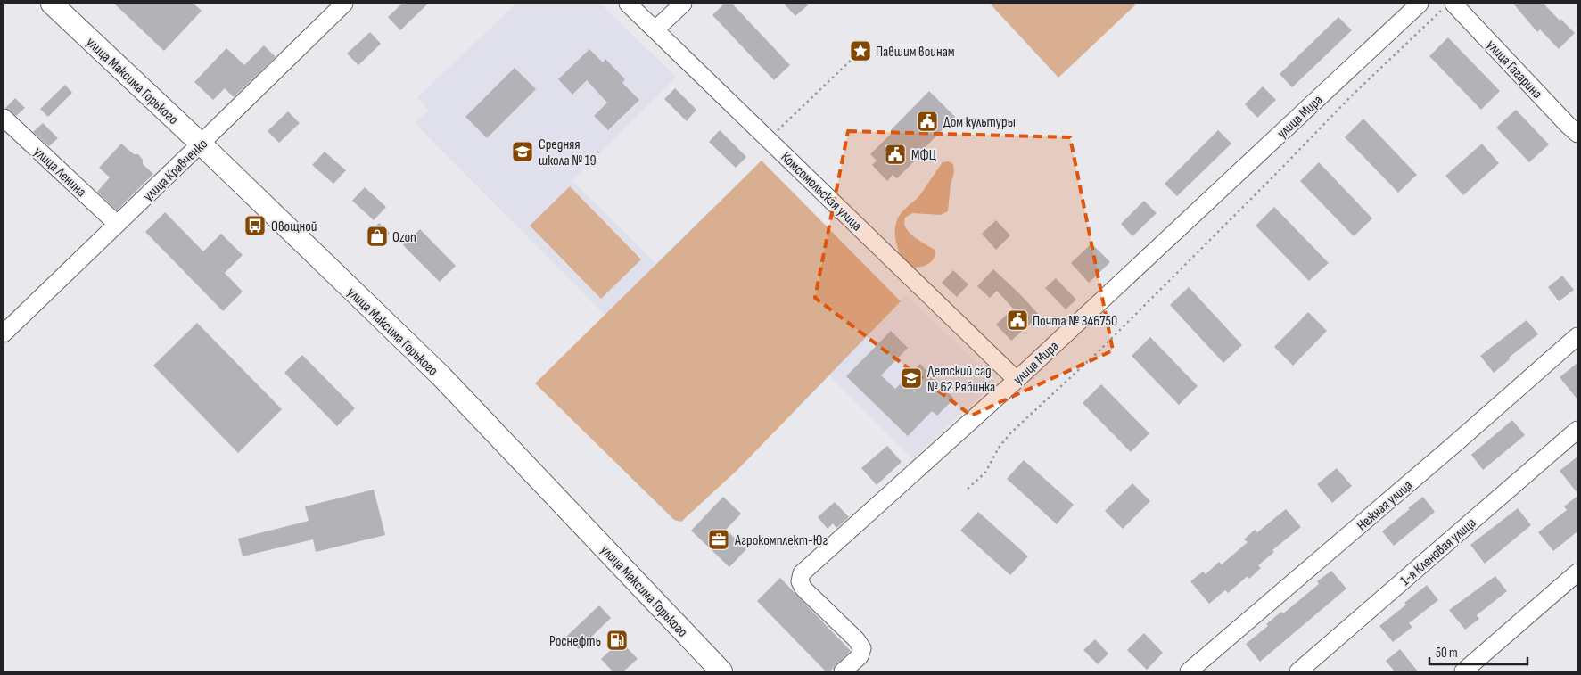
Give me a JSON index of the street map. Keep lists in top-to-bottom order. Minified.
{"streets":{"main road":["улица Максима Горького"],"street":["улица Гагарина","улица Мира","улица Кравченко","улица Ленина","Комсомольская улица","Нежная улица","1-я Кленовая улица"]},"crossings":[["улица Максима Горького","улица Кравченко"],["улица Мира","Комсомольская улица"],["улица Кравченко","улица Ленина"]],"places":{"place":["Павшим воинам"],"public building":["Дом культуры","МФЦ","Почта № 346750"],"school or university":["Средняя школа № 19","Детский сад № 62 Рябинка"],"bus stop":["Овощной"],"shop":["Ozon"],"office":["Агрокомплект-Юг"],"fuel station":["Роснефть"]},"scale_bar":"50 m"}
